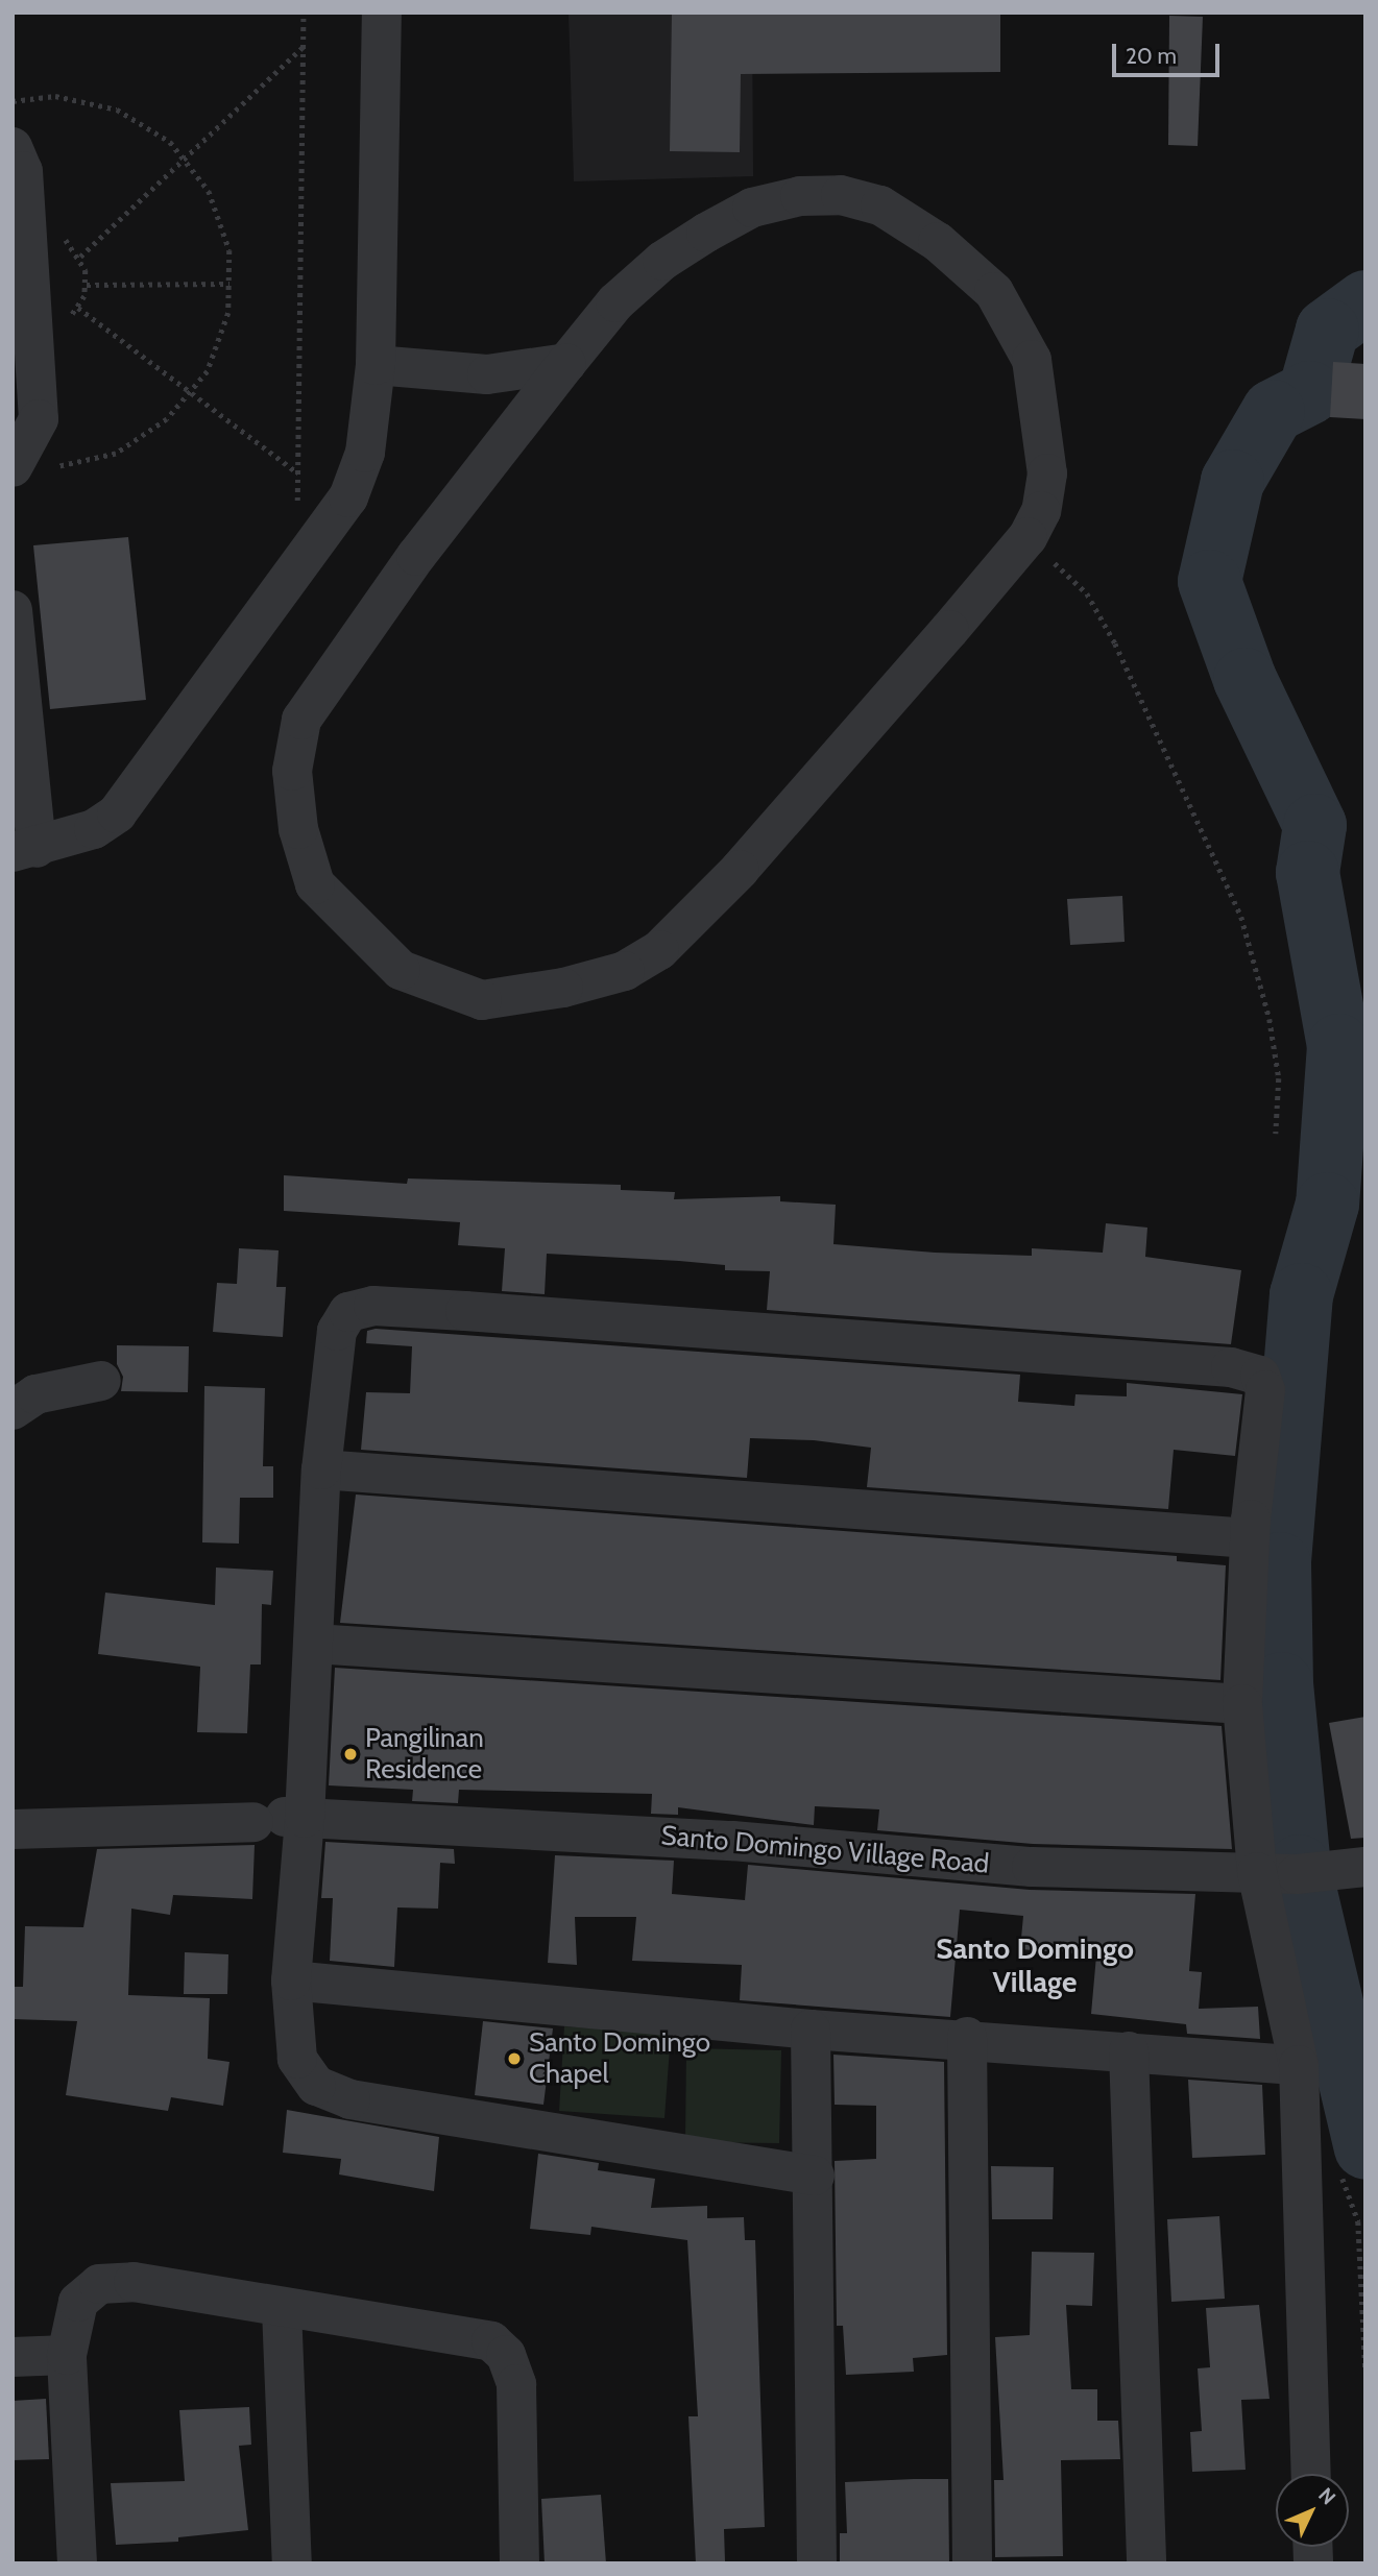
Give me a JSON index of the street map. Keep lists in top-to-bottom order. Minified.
{"streets":{"street":["Santo Domingo Village Road"]},"districts":["Santo Domingo Village"],"places":["Pangilinan Residence","Santo Domingo Chapel"],"scale_bar":"20 m","north":"top right"}
